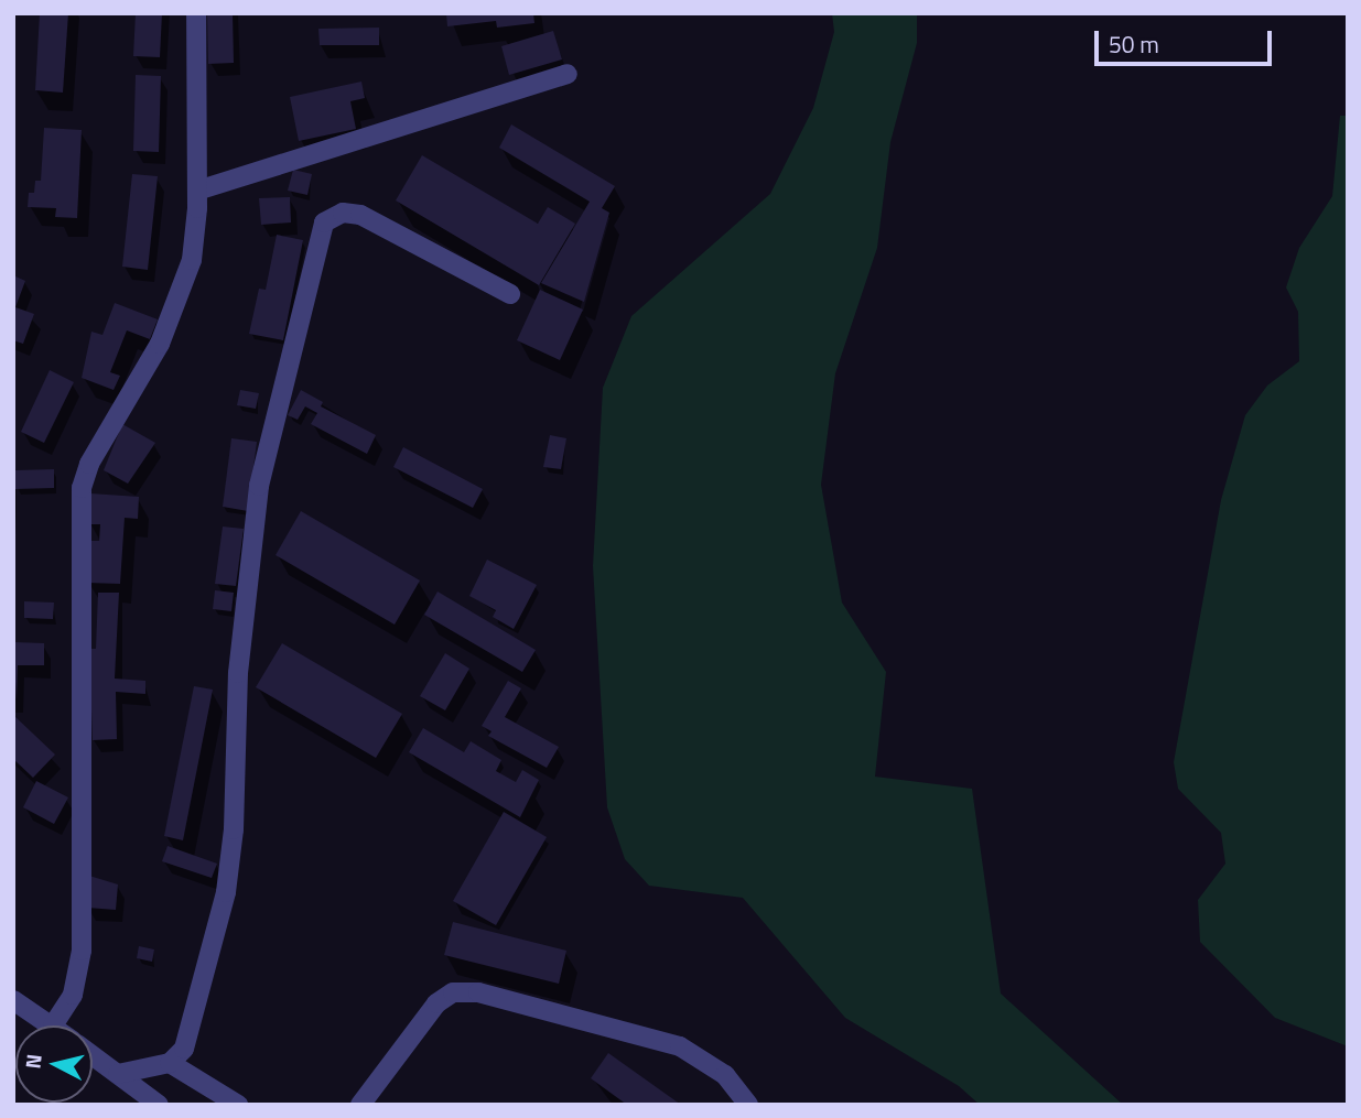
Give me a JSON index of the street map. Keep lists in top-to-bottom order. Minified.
{"scale_bar":"50 m","north":"left"}
